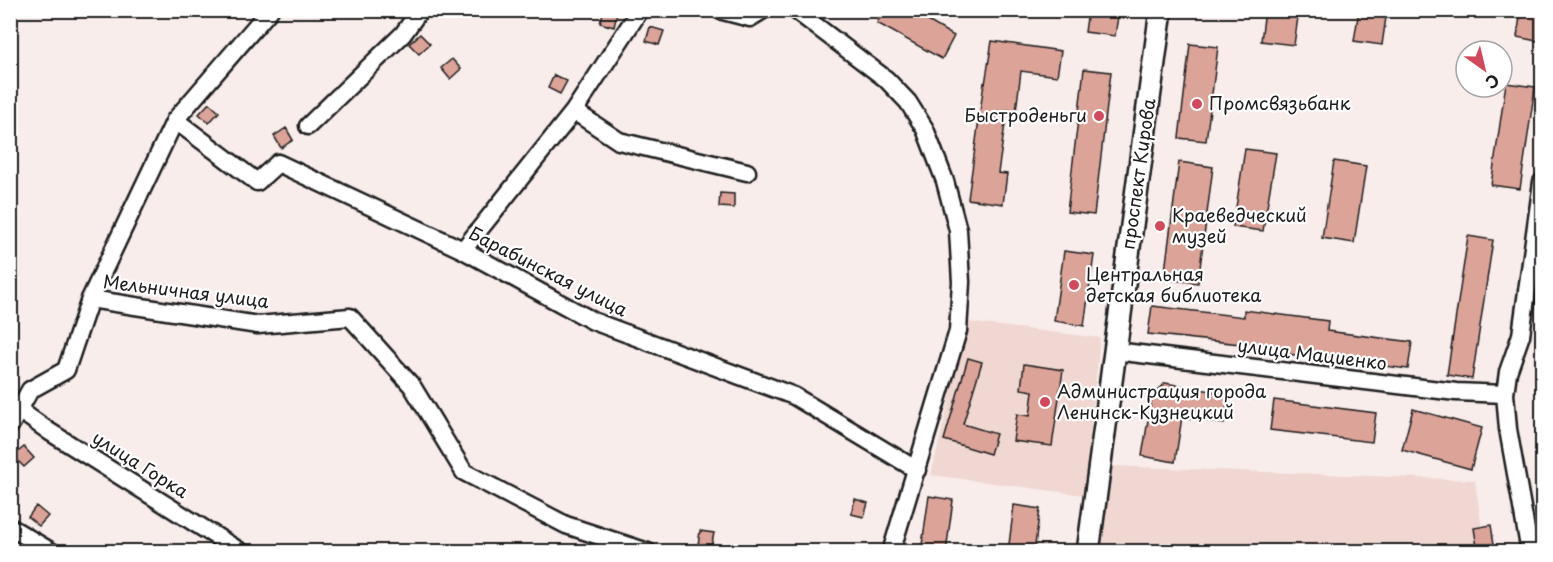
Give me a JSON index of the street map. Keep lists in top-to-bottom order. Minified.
{"streets":{"main road":["проспект Кирова"],"street":["Барабинская улица","Мельничная улица","улица Мациенко","улица Горка"]},"crossings":[["проспект Кирова","улица Мациенко"]],"places":["Промсвязьбанк","Быстроденьги","Краеведческий музей","Центральная детская библиотека","Администрация города Ленинск-Кузнецкий"],"north":"bottom right"}
